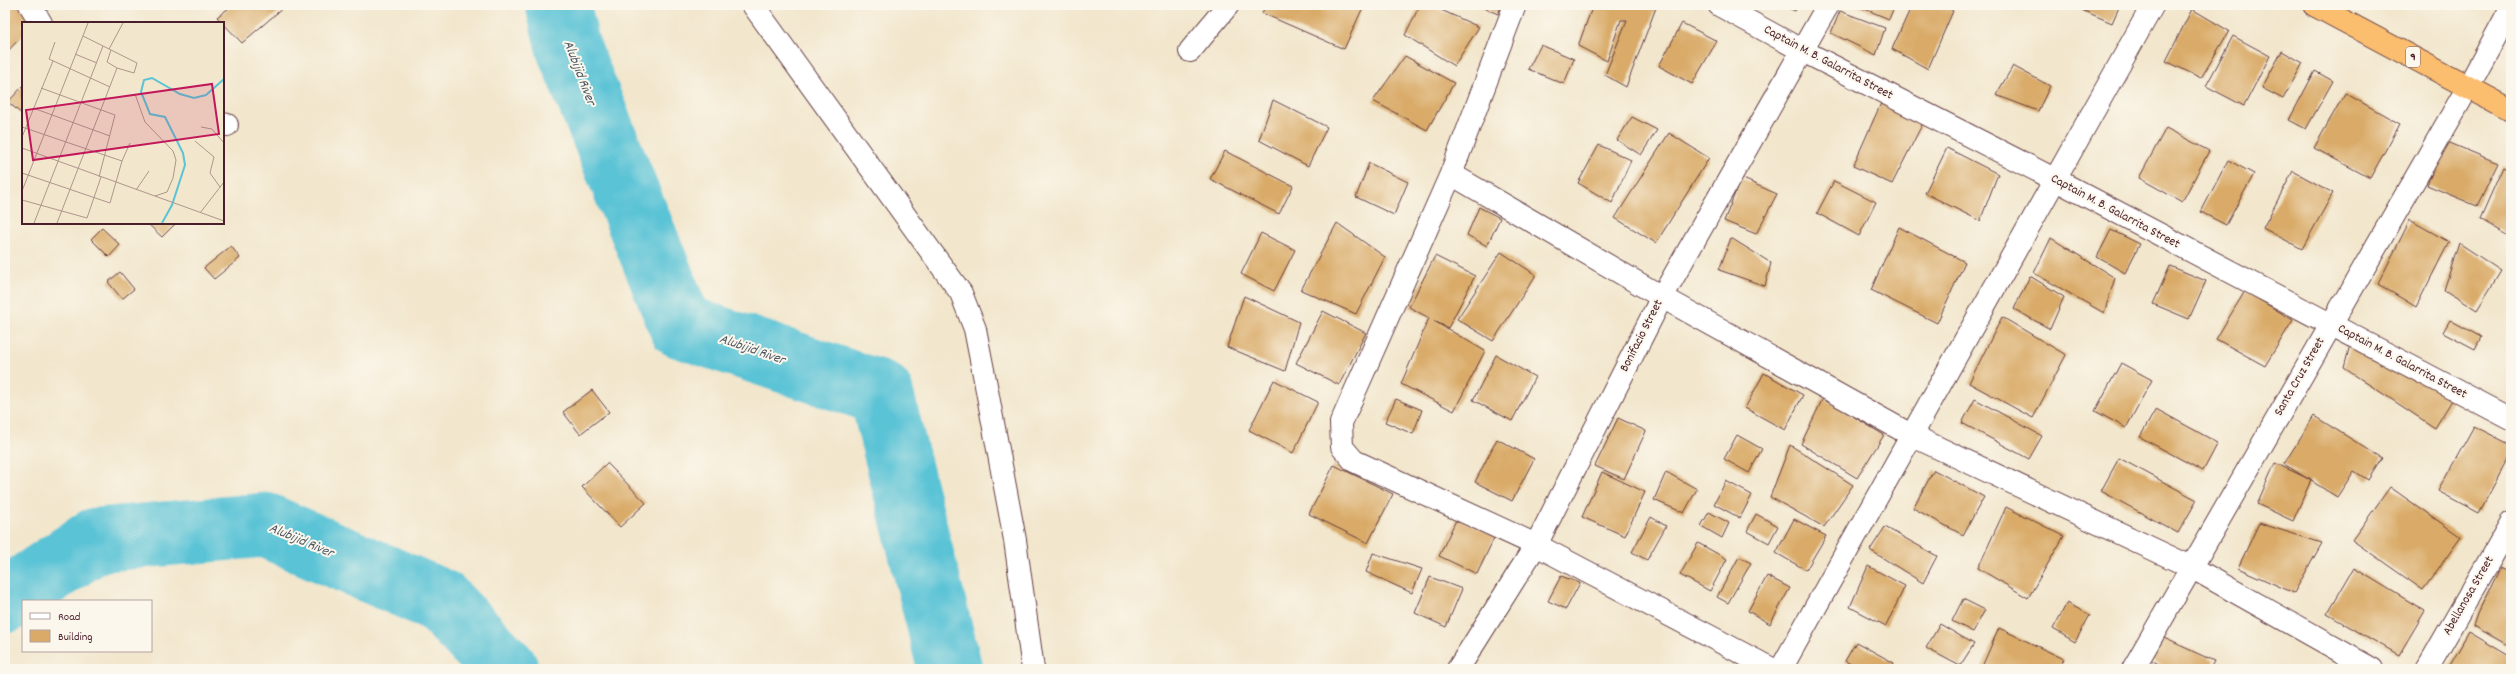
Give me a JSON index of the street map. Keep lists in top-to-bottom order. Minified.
{"streets":{"highway":["9"],"street":["Captain M. B. Galarrita Street","Bonifacio Street","Santa Cruz Street","Abellanosa Street"]},"crossings":[["9","Santa Cruz Street"],["Captain M. B. Galarrita Street","Bonifacio Street"],["Captain M. B. Galarrita Street","Santa Cruz Street"]],"water":["Alubijid River"],"legend":["Road","Building"]}
